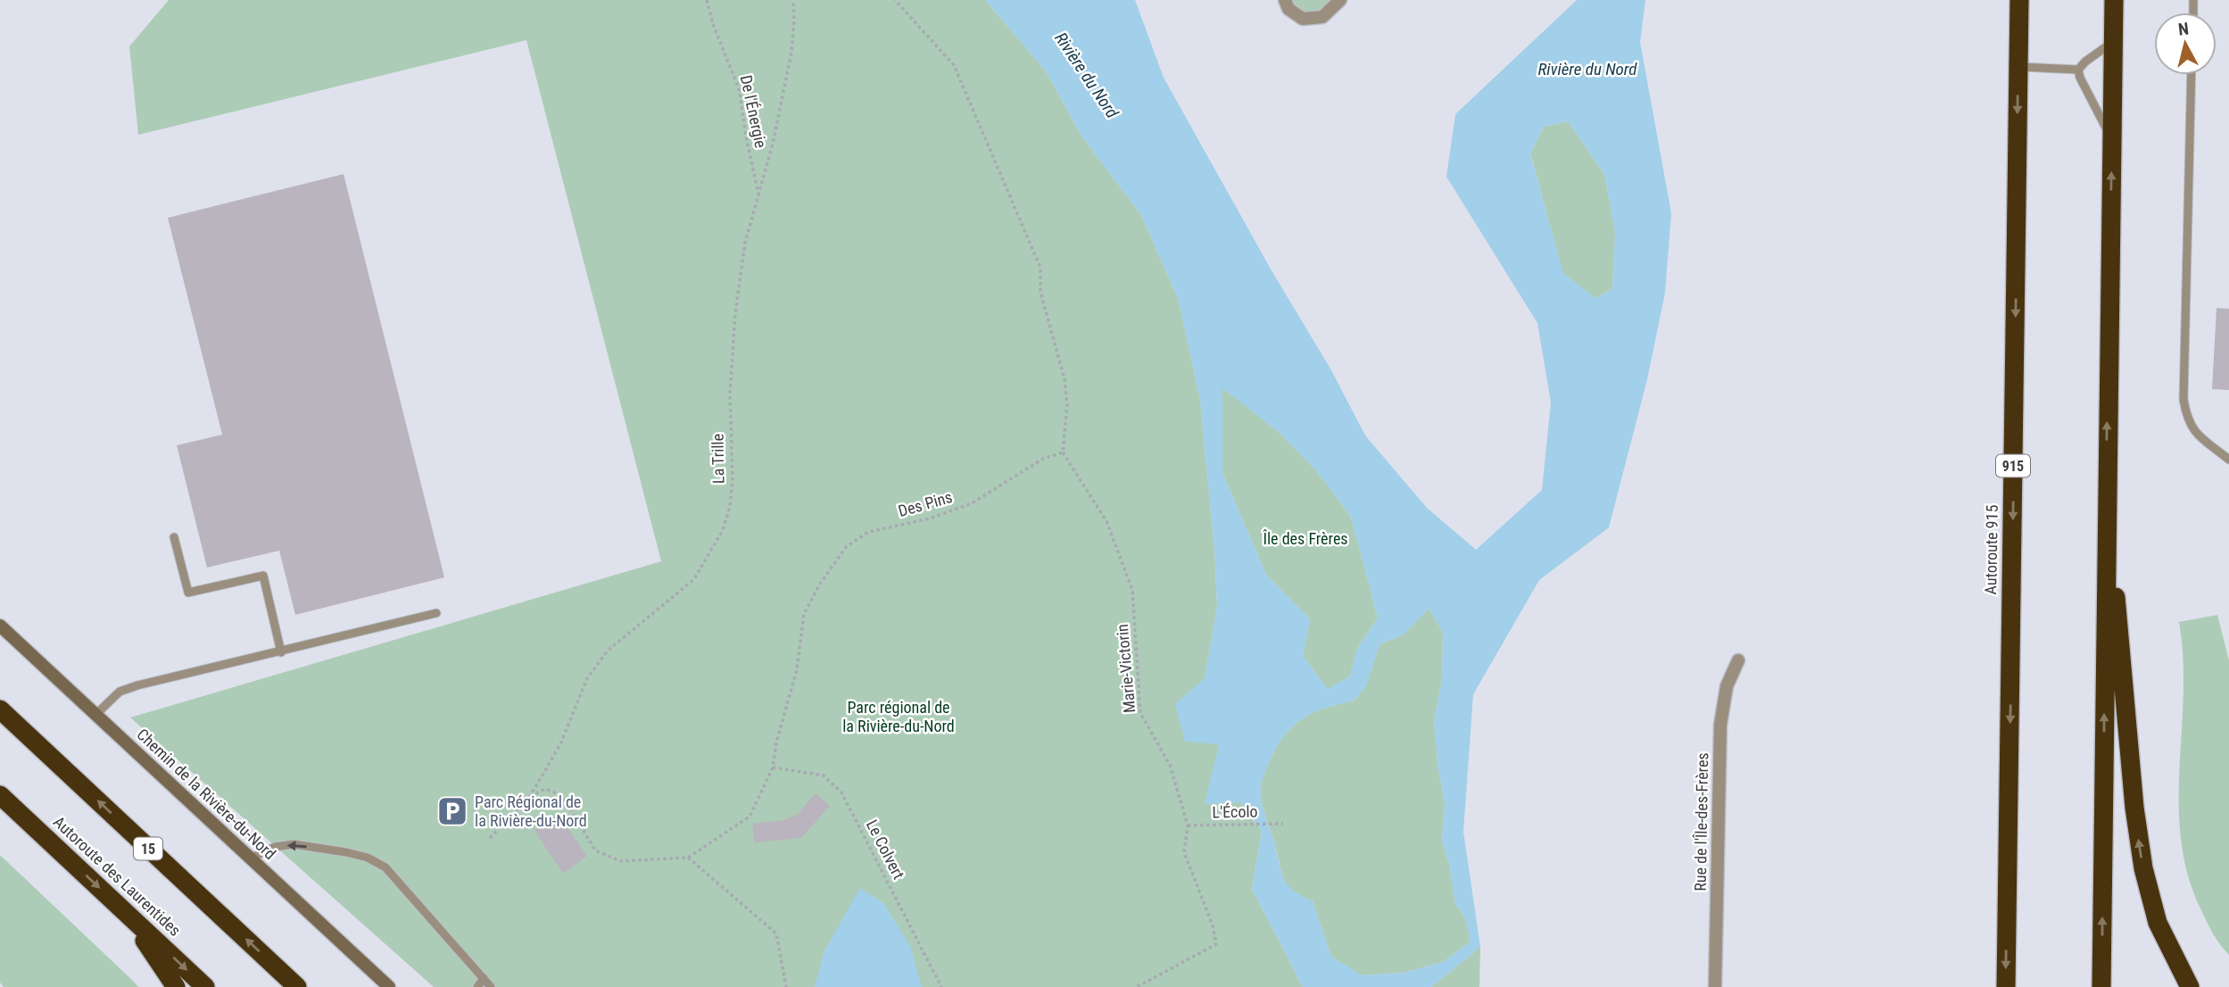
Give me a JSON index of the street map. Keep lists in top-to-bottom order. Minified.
{"streets":{"highway":["915","Autoroute 915","15","Autoroute des Laurentides"],"street":["Chemin de la Rivière-du-Nord","Rue de l'Île-des-Frères"],"path":["De l'Énergie","La Trille","Des Pins","Marie-Victorin","L'Écolo","Le Colvert"]},"crossings":[["De l'Énergie","La Trille"],["Des Pins","Marie-Victorin"],["Des Pins","Le Colvert"],["Marie-Victorin","L'Écolo"]],"water":["Rivière du Nord"],"parks":["Île des Frères","Parc régional de la Rivière-du-Nord"],"places":{"parking":["Parc Régional de la Rivière-du-Nord"]},"north":"top"}
